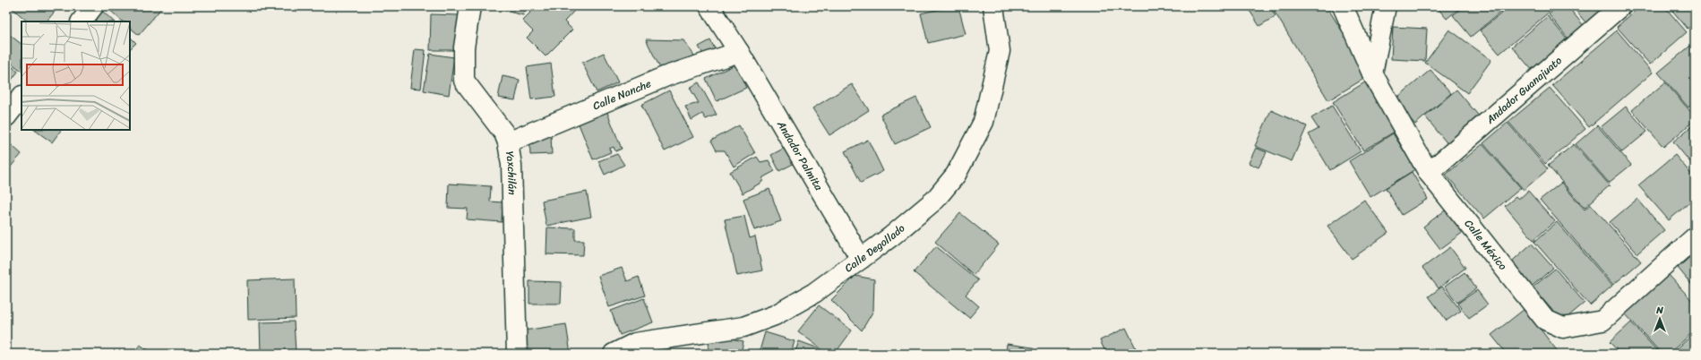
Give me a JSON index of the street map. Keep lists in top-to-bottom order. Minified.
{"streets":{"street":["Andador Guanajuato","Calle Nanche","Andador Palmita","Yaxchilán","Calle México","Calle Degollado"]},"crossings":[["Andador Guanajuato","Calle México"],["Calle Nanche","Andador Palmita"],["Calle Nanche","Yaxchilán"],["Andador Palmita","Calle Degollado"]],"north":"top"}
